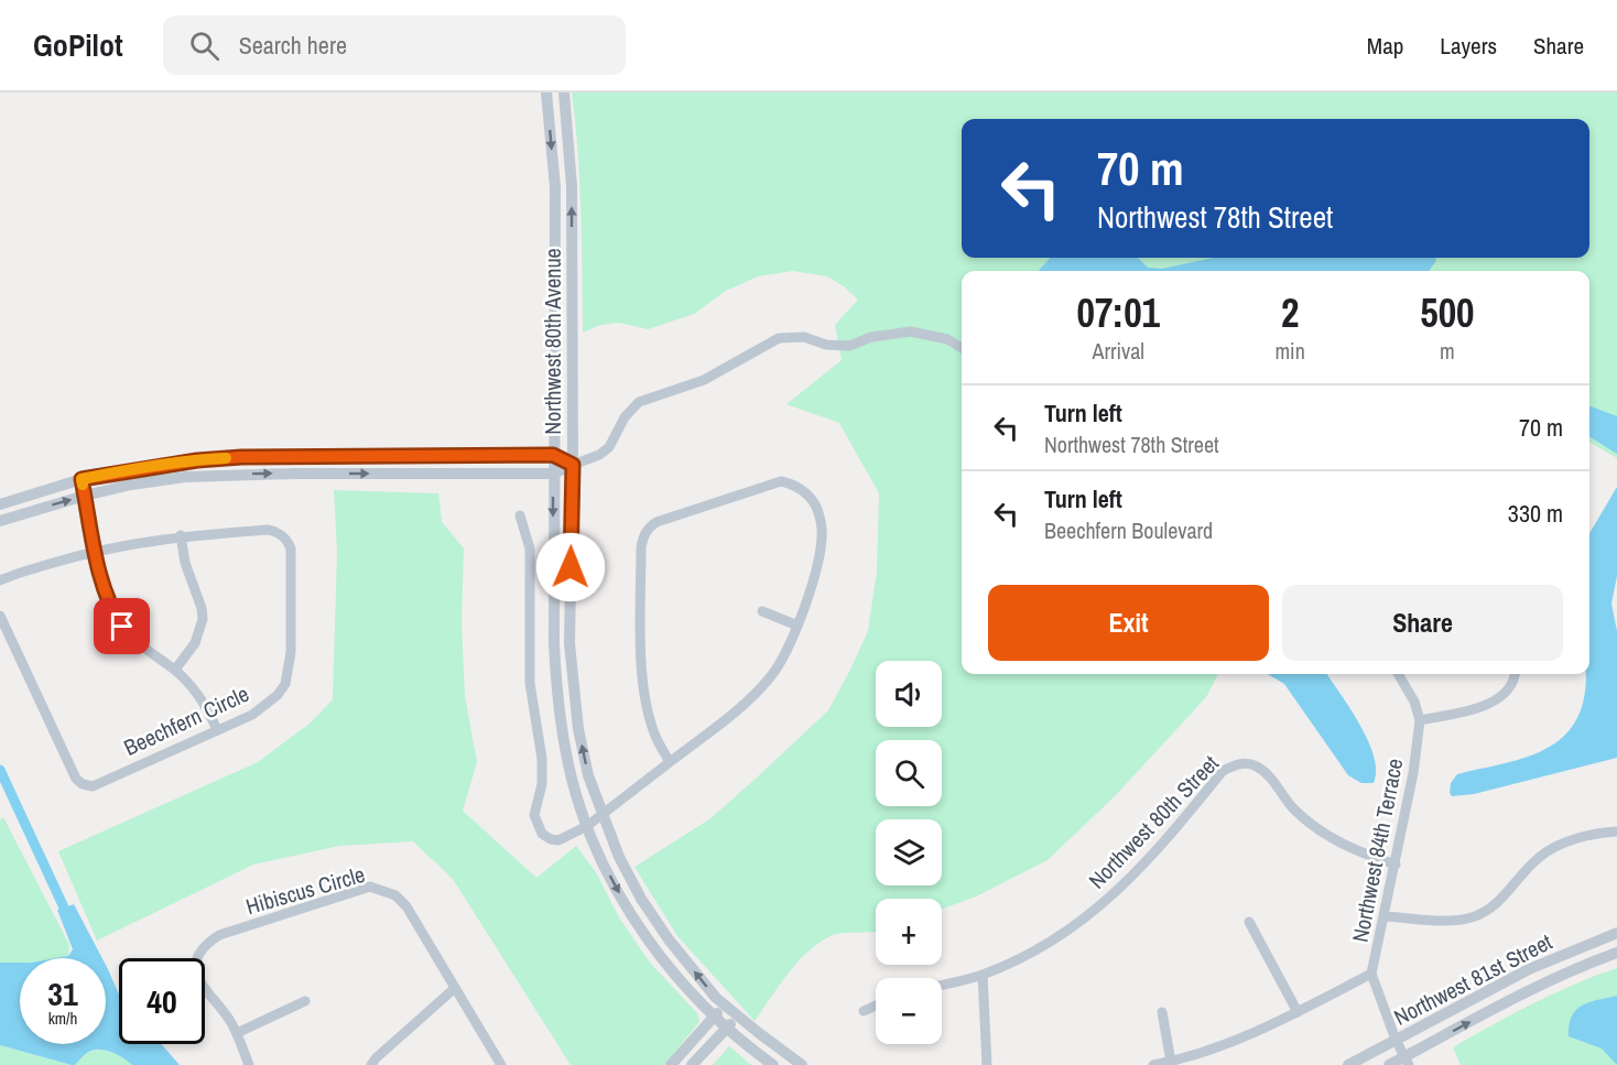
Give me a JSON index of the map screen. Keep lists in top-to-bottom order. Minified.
{"streets":{"street":["Northwest 80th Avenue","Beechfern Circle","Northwest 80th Street","Northwest 84th Terrace","Hibiscus Circle","Northwest 81st Street"]},"crossings":[["Northwest 80th Street","Northwest 84th Terrace"],["Northwest 84th Terrace","Northwest 81st Street"]],"page":{"header":"GoPilot","search":"Search here","nav":["Map","Layers","Share"],"turn":["70 m","Northwest 78th Street"],"eta":["07:01","Arrival","2","min","500","m"],"list":[{"name":"Turn left","note":"Northwest 78th Street","value":"70 m"},{"name":"Turn left","note":"Beechfern Boulevard","value":"330 m"}],"buttons":["Exit","Share"],"map_buttons":["+","−"],"speed":"31 km/h","limit":"40"}}
